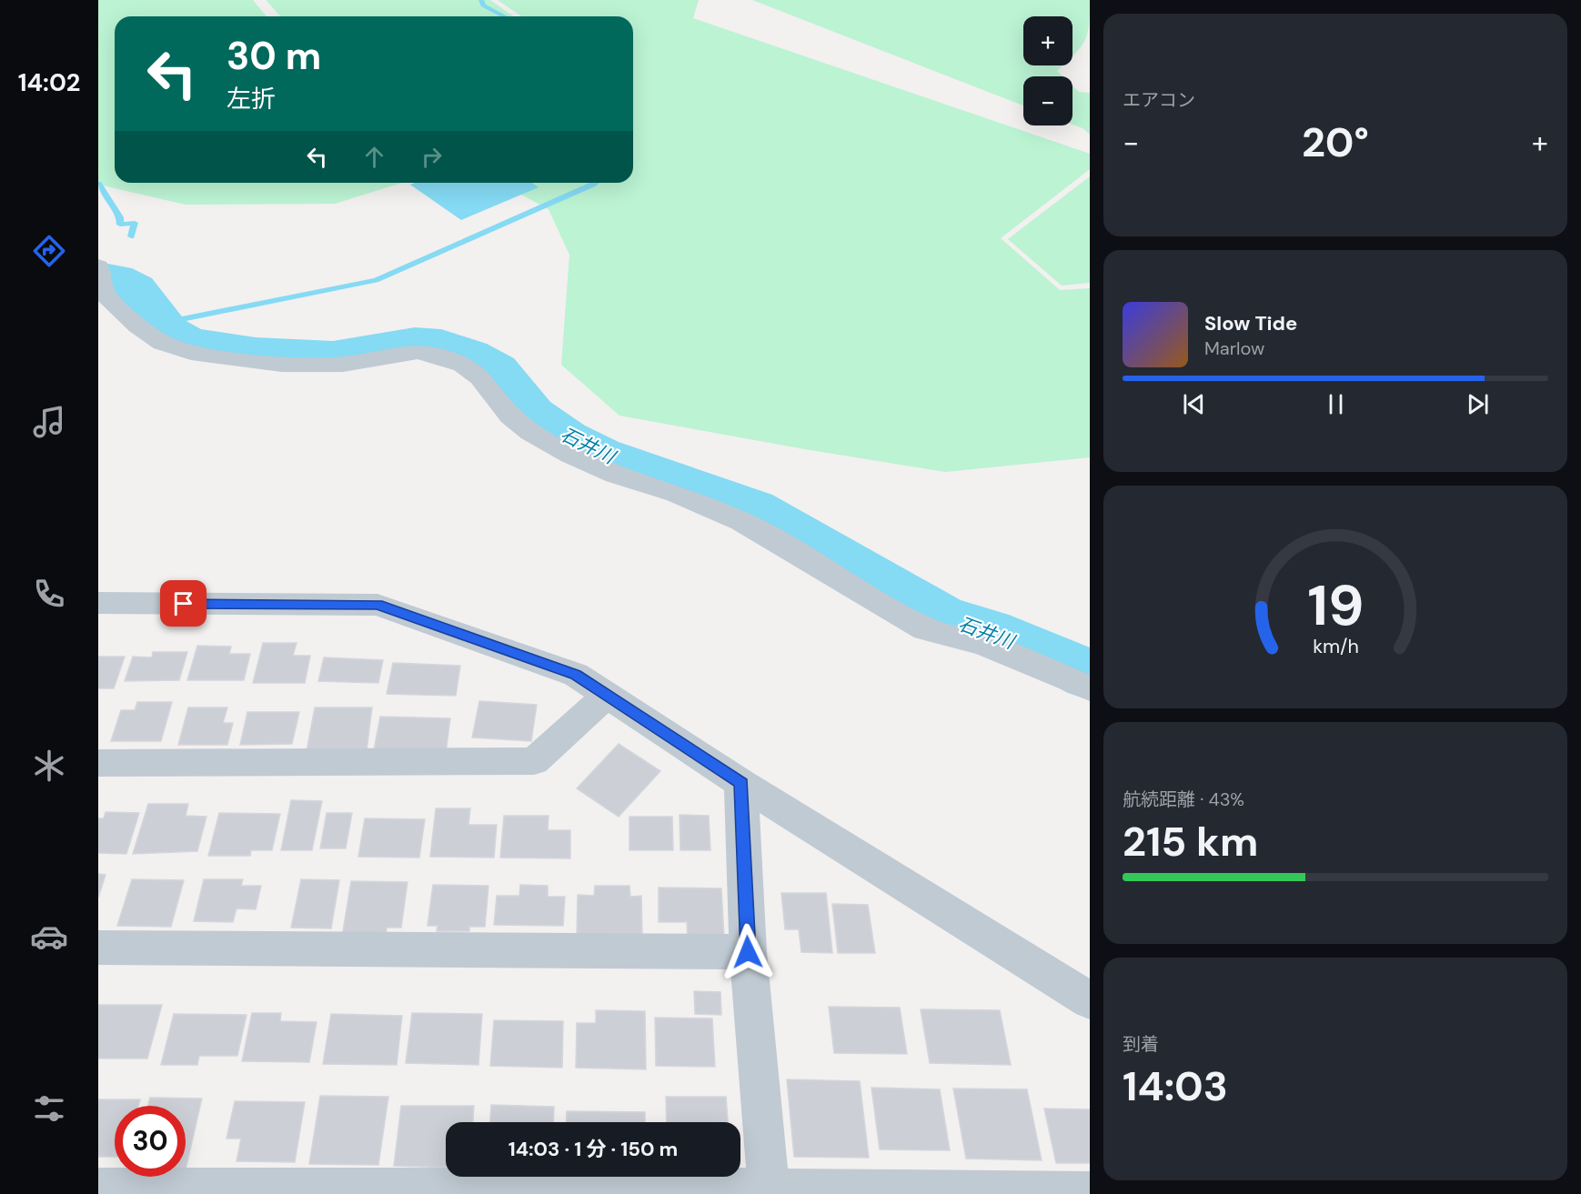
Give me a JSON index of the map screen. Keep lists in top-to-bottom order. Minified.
{"water":["石井川"],"page":{"tabs":"14:02","tile":["エアコン",["航続距離 · 43%","215 km"],["到着","14:03"]],"map_buttons":["+","−"],"turn":["30 m","左折"],"heat":["−","20°","+"],"song":["Slow Tide","Marlow"],"limit":"30","trip":"14:03 · 1 分 · 150 m","gauge":["19","km/h"]}}
